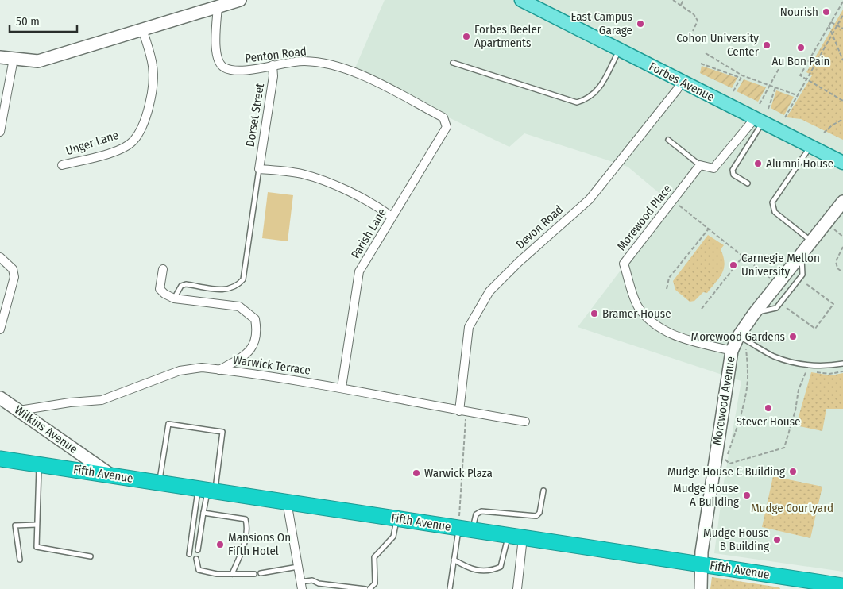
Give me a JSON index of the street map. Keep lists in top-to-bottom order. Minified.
{"streets":{"highway":["Fifth Avenue"],"main road":["Forbes Avenue","Morewood Avenue","Wilkins Avenue"],"street":["Penton Road","Dorset Street","Unger Lane","Morewood Place","Devon Road","Parish Lane","Warwick Terrace"]},"crossings":[["Penton Road","Dorset Street"],["Penton Road","Parish Lane"],["Forbes Avenue","Devon Road"],["Morewood Place","Morewood Avenue"],["Devon Road","Warwick Terrace"],["Parish Lane","Warwick Terrace"],["Warwick Terrace","Wilkins Avenue"],["Morewood Avenue","Fifth Avenue"],["Wilkins Avenue","Fifth Avenue"]],"parks":["Mudge Courtyard"],"places":["Nourish","East Campus Garage","Forbes Beeler Apartments","Cohon University Center","Au Bon Pain","Alumni House","Carnegie Mellon University","Bramer House","Morewood Gardens","Stever House","Mudge House C Building","Warwick Plaza","Mudge House A Building","Mudge House B Building","Mansions On Fifth Hotel"],"scale_bar":"50 m"}
